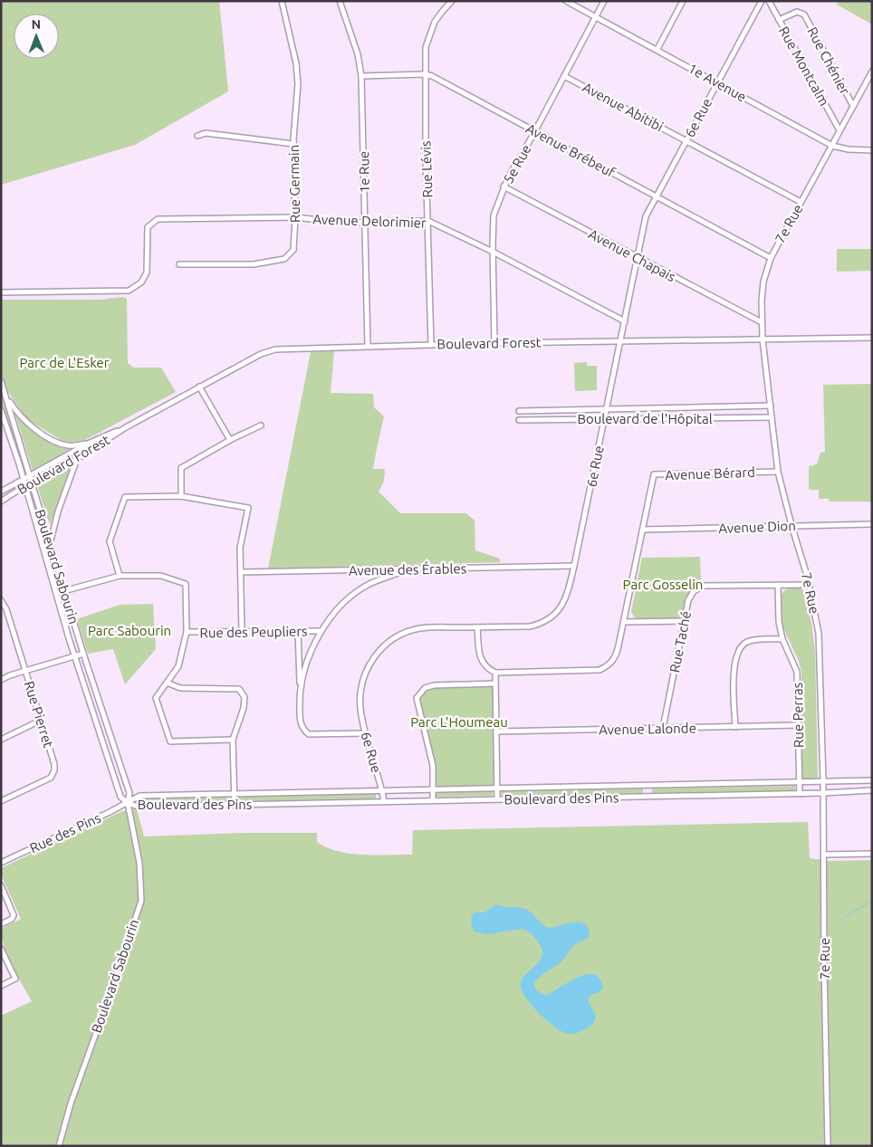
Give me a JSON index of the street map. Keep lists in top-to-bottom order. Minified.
{"streets":{"street":["Rue Chénier","Rue Montcalm","1e Avenue","Avenue Abitibi","6e Rue","Avenue Brébeuf","5e Rue","Rue Lévis","1e Rue","Rue Germain","Avenue Delorimier","7e Rue","Avenue Chapais","Boulevard Forest","Boulevard de l'Hôpital","Avenue Bérard","Avenue Dion","Boulevard Sabourin","Avenue des Érables","Rue des Peupliers","Rue Taché","Rue Pierret","Rue Perras","Avenue Lalonde","Boulevard des Pins","Rue des Pins"]},"crossings":[["Rue Chénier","Rue Montcalm"],["Rue Chénier","7e Rue"],["Rue Montcalm","7e Rue"],["1e Avenue","6e Rue"],["1e Avenue","5e Rue"],["1e Avenue","7e Rue"],["Avenue Abitibi","6e Rue"],["Avenue Abitibi","5e Rue"],["Avenue Abitibi","7e Rue"],["6e Rue","Avenue Brébeuf"],["6e Rue","Avenue Delorimier"],["6e Rue","Avenue Chapais"],["6e Rue","Boulevard Forest"],["6e Rue","Boulevard de l'Hôpital"],["6e Rue","Avenue des Érables"],["6e Rue","Boulevard des Pins"],["Avenue Brébeuf","5e Rue"],["Avenue Brébeuf","Rue Lévis"],["Avenue Brébeuf","1e Rue"],["Avenue Brébeuf","7e Rue"],["5e Rue","Avenue Delorimier"],["5e Rue","Avenue Chapais"],["5e Rue","Boulevard Forest"],["Rue Lévis","Avenue Delorimier"],["Rue Lévis","Boulevard Forest"],["1e Rue","Avenue Delorimier"],["1e Rue","Boulevard Forest"],["Rue Germain","Avenue Delorimier"],["7e Rue","Avenue Chapais"],["7e Rue","Boulevard Forest"],["7e Rue","Boulevard de l'Hôpital"],["7e Rue","Avenue Bérard"],["7e Rue","Avenue Dion"],["7e Rue","Rue Taché"],["7e Rue","Boulevard des Pins"],["Boulevard Forest","Boulevard Sabourin"],["Avenue Bérard","Avenue Dion"],["Boulevard Sabourin","Boulevard des Pins"],["Boulevard Sabourin","Rue des Pins"],["Rue Taché","Rue Perras"],["Rue Taché","Avenue Lalonde"],["Rue Perras","Avenue Lalonde"],["Rue Perras","Boulevard des Pins"],["Boulevard des Pins","Rue des Pins"]],"parks":["Parc de L'Esker","Parc Gosselin","Parc Sabourin","Parc L'Houmeau"],"north":"top"}
